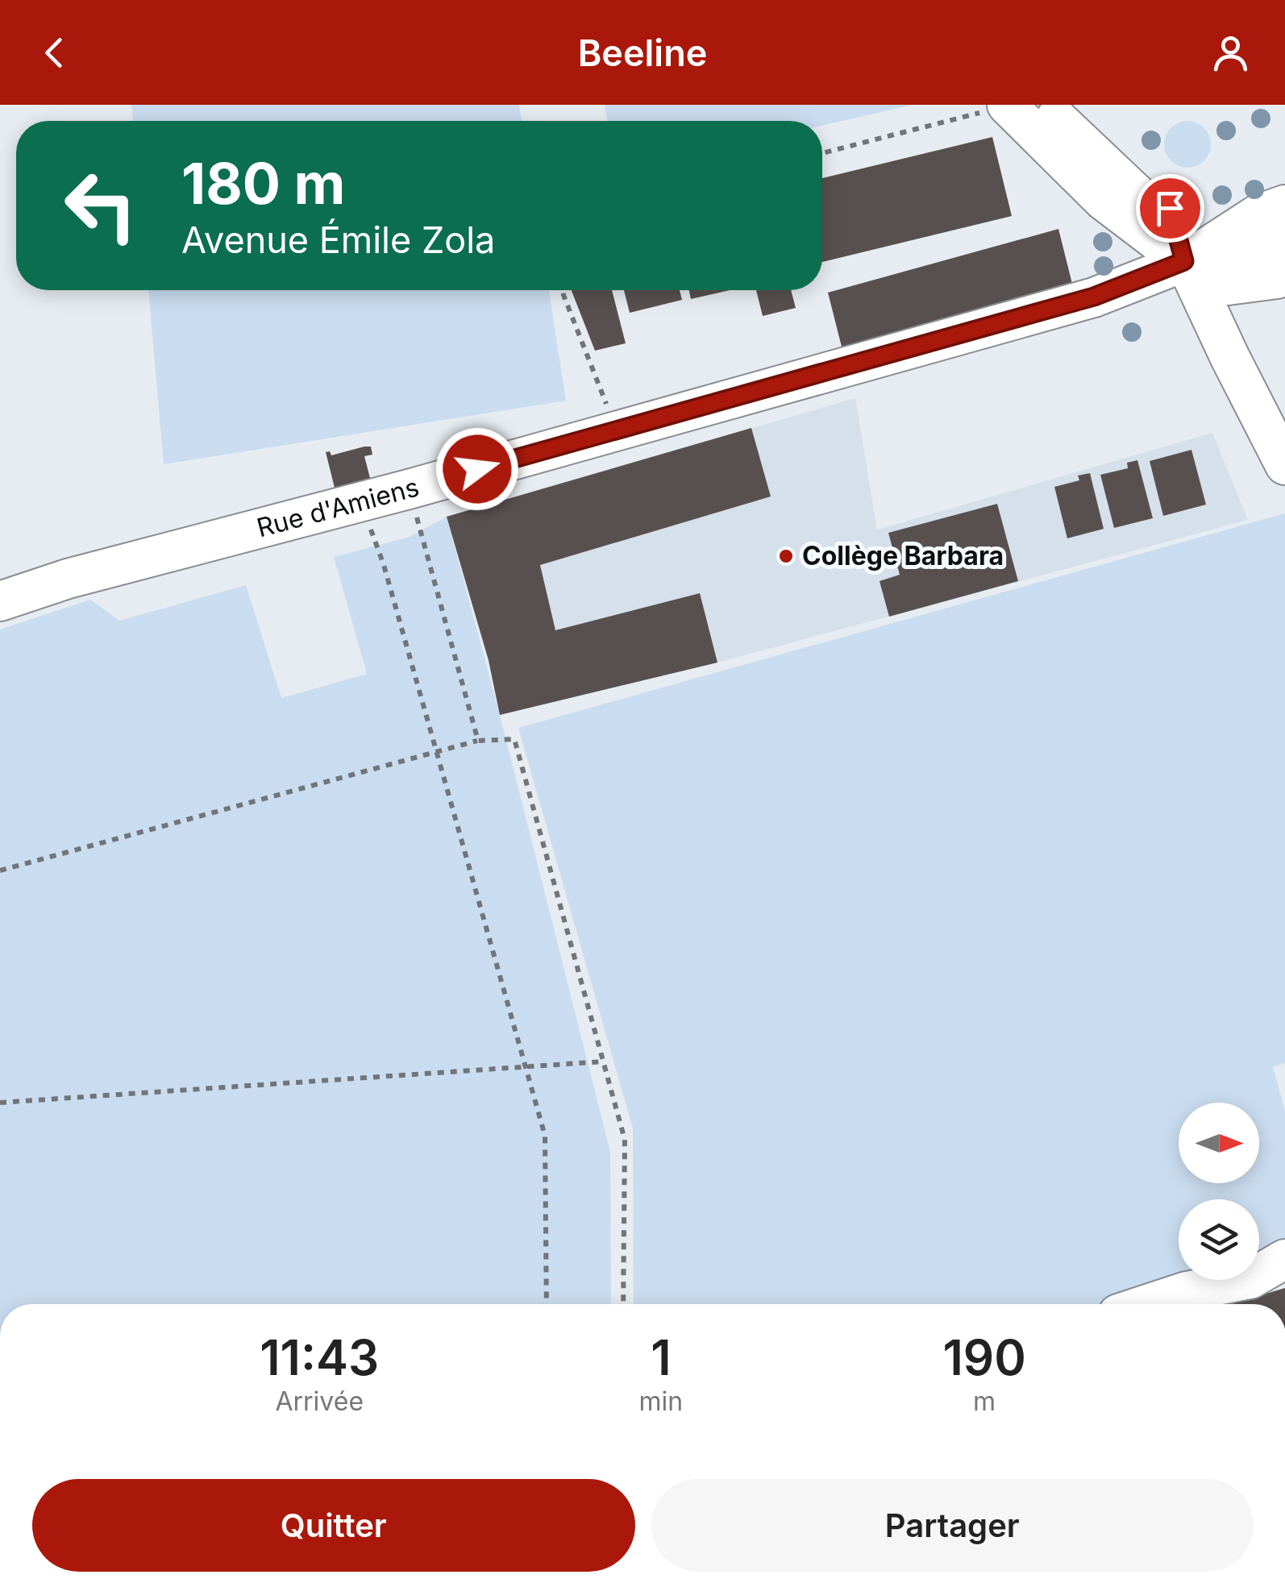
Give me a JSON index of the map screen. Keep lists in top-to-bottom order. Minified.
{"streets":{"street":["Rue d'Amiens"]},"places":["Collège Barbara"],"north":"right","page":{"header":"Beeline","turn":["180 m","Avenue Émile Zola"],"eta":["11:43","Arrivée","1","min","190","m"],"buttons":["Quitter","Partager"]}}
